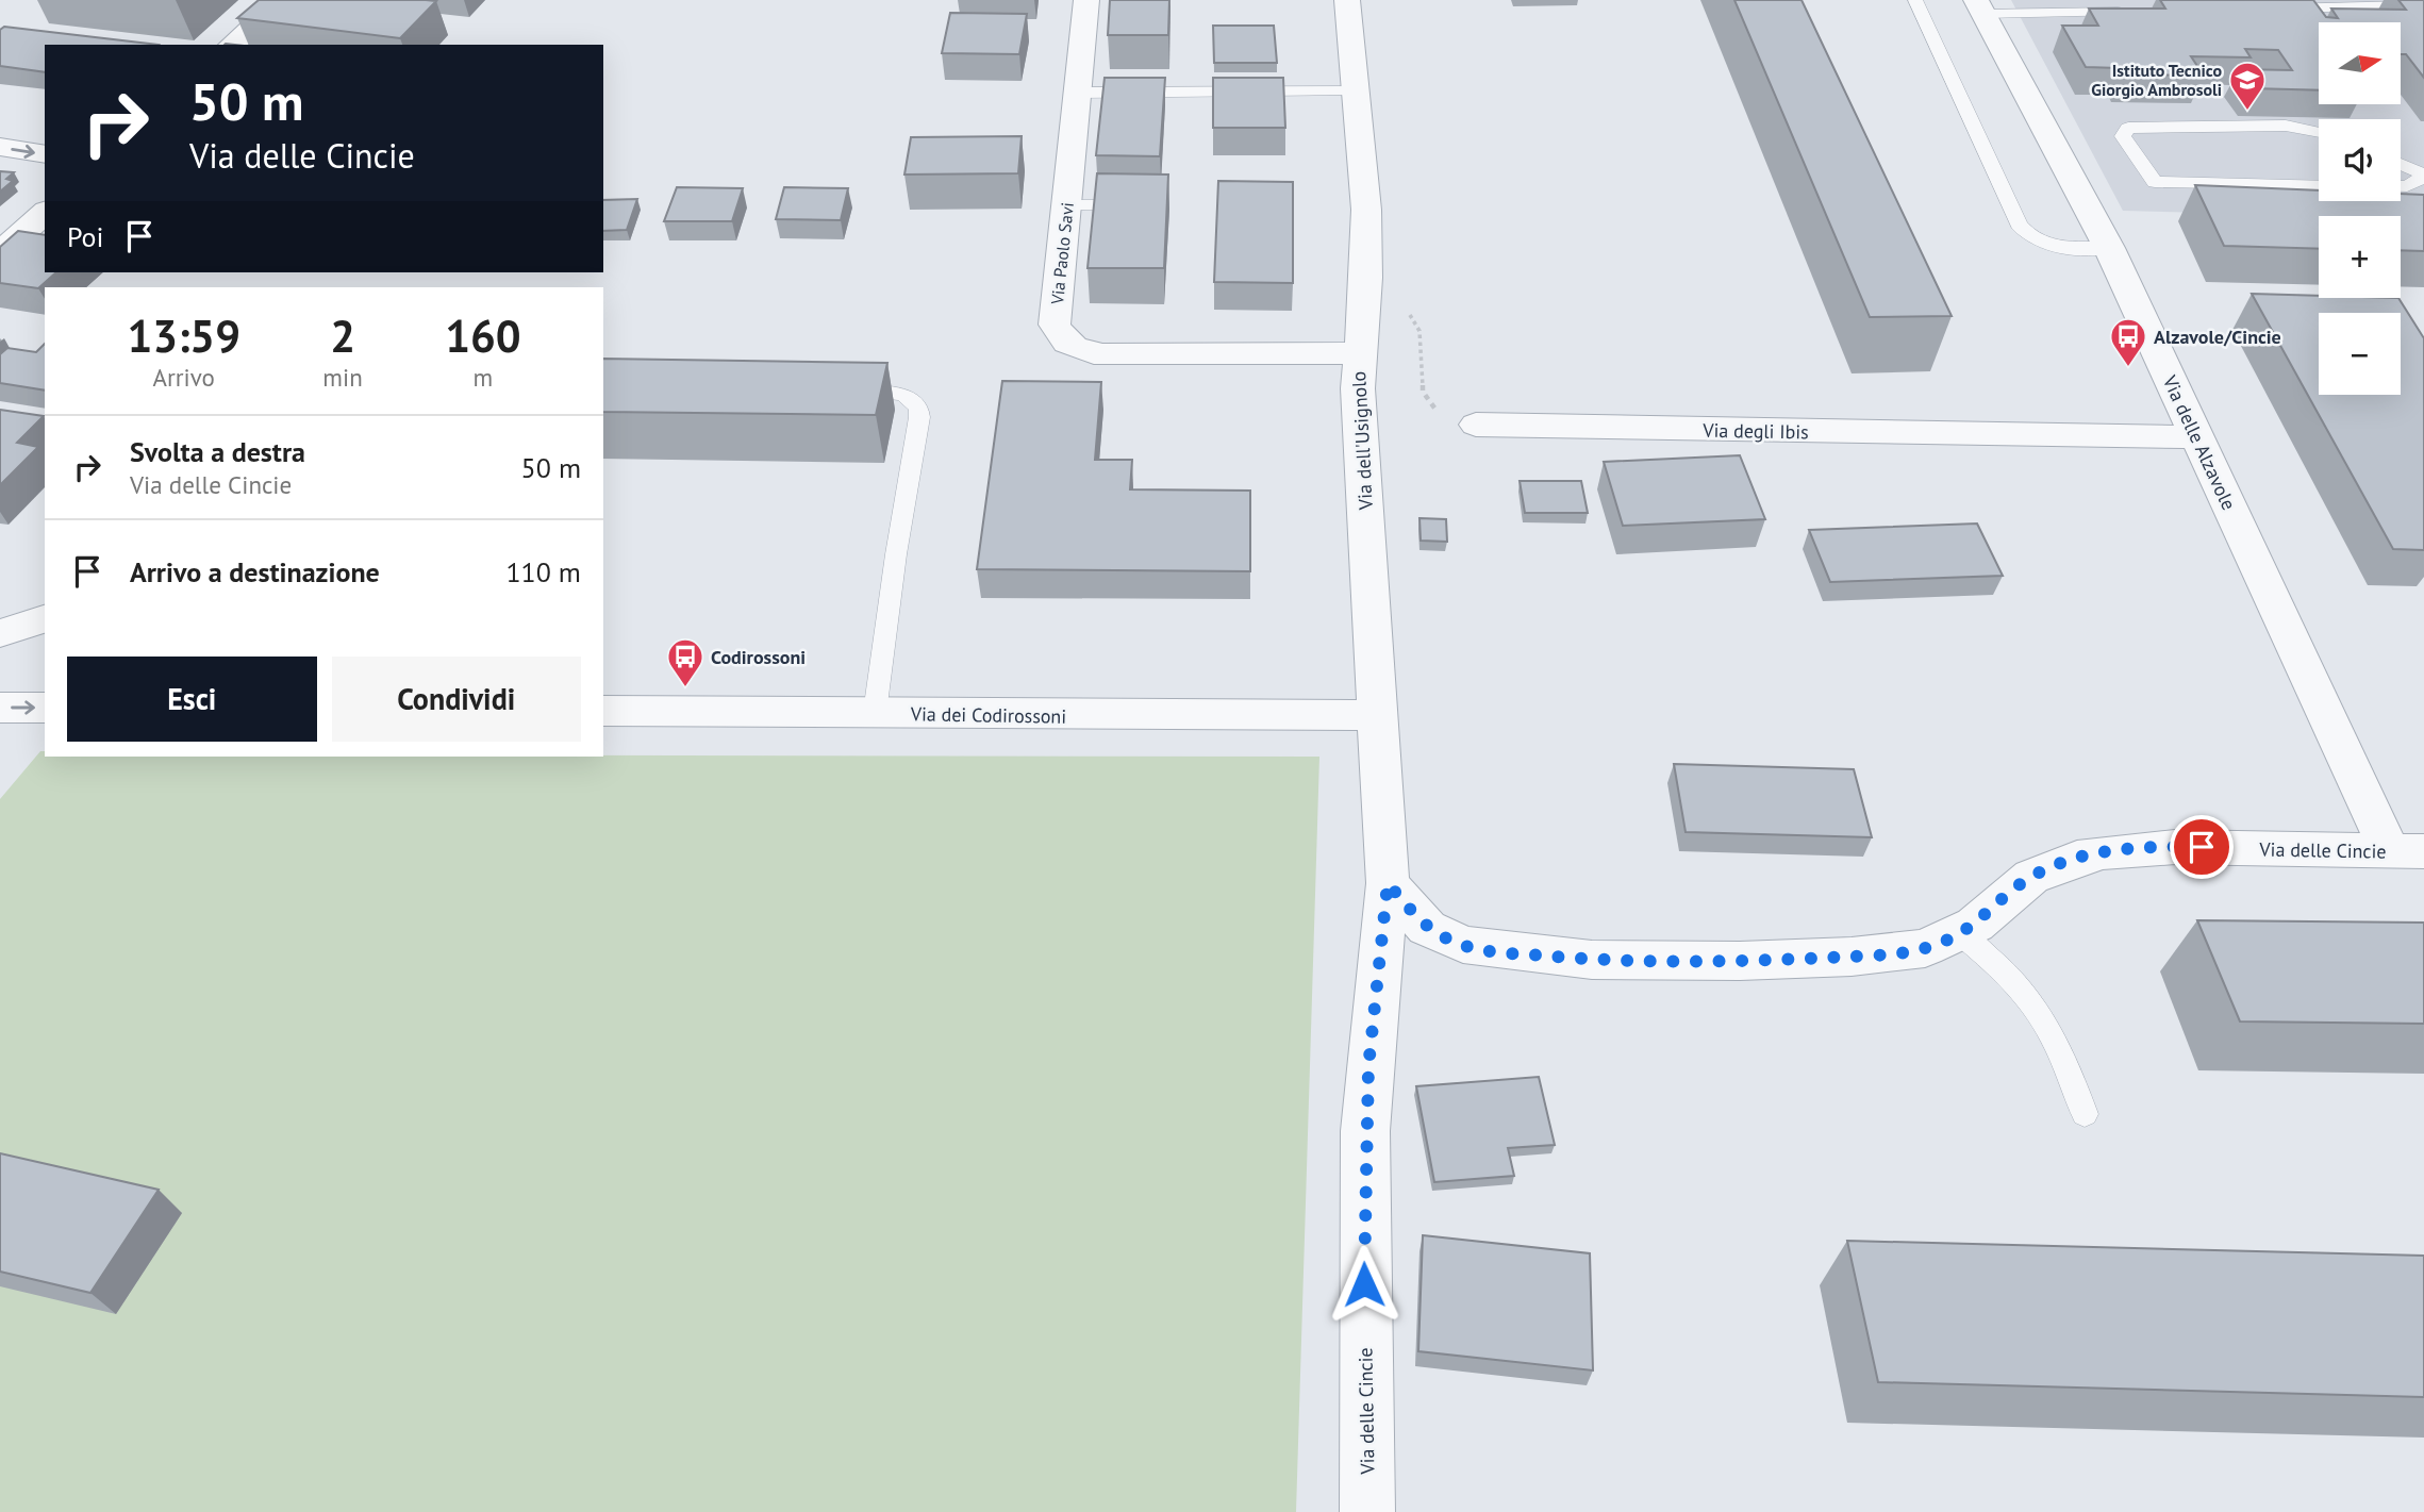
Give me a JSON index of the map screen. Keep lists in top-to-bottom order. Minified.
{"streets":{"street":["Via Paolo Savi","Via degli Ibis","Via dell'Usignolo","Via delle Alzavole","Via dei Codirossoni","Via delle Cincie"]},"crossings":[["Via Paolo Savi","Via dell'Usignolo"],["Via degli Ibis","Via delle Alzavole"],["Via dell'Usignolo","Via dei Codirossoni"],["Via dell'Usignolo","Via delle Cincie"],["Via delle Alzavole","Via delle Cincie"]],"places":{"school or university":["Istituto Tecnico Giorgio Ambrosoli"],"bus stop":["Alzavole/Cincie","Codirossoni"]},"north":"right","page":{"map_buttons":["+","−"],"turn":["50 m","Via delle Cincie"],"then":"Poi","eta":["13:59","Arrivo","2","min","160","m"],"list":[{"name":"Svolta a destra","note":"Via delle Cincie","value":"50 m"},{"name":"Arrivo a destinazione","value":"110 m"}],"buttons":["Esci","Condividi"]}}
